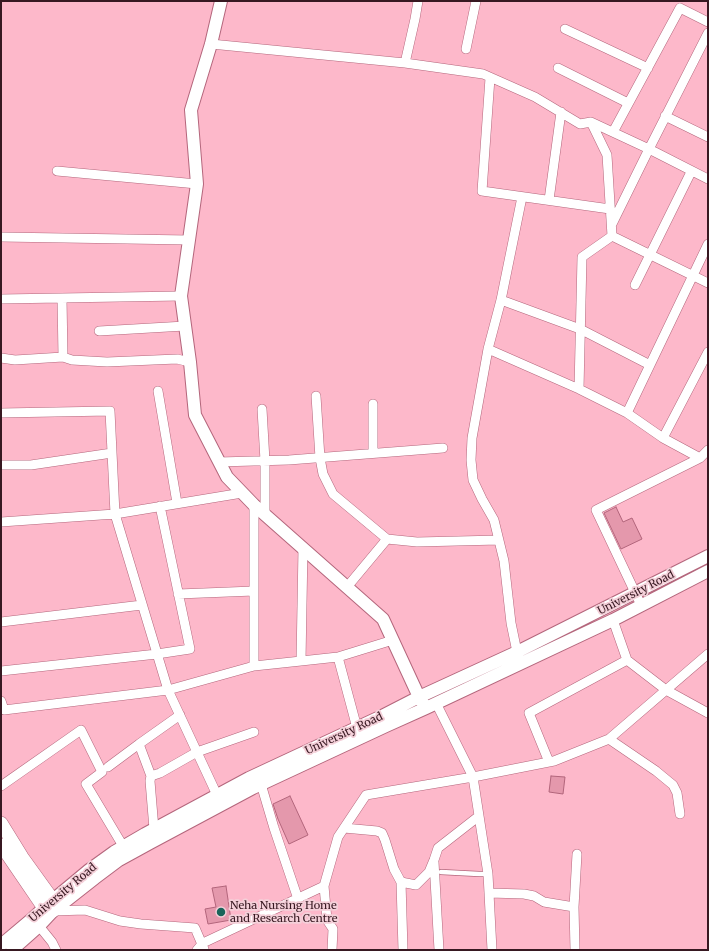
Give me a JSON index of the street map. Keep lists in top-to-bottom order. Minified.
{"streets":{"street":["University Road"]},"places":["Neha Nursing Home and Research Centre"]}
